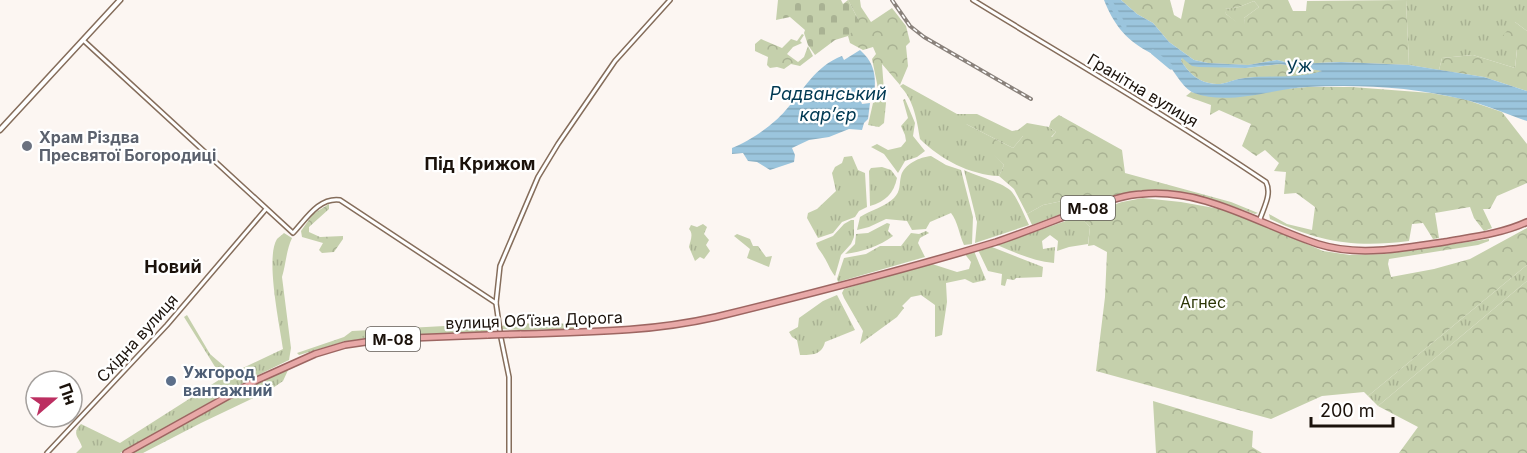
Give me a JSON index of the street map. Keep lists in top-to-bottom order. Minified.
{"streets":{"highway":["М-08","вулиця Обʼїзна Дорога"],"street":["Гранітна вулиця","Східна вулиця"]},"crossings":[["Гранітна вулиця","М-08"],["Гранітна вулиця","вулиця Обʼїзна Дорога"],["М-08","вулиця Обʼїзна Дорога"]],"districts":["Під Крижом","Новий"],"water":["Уж","Радванський карʼєр"],"parks":["Агнес"],"places":["Храм Різдва Пресвятої Богородиці","Ужгород вантажний"],"scale_bar":"200 m","north":"right"}
